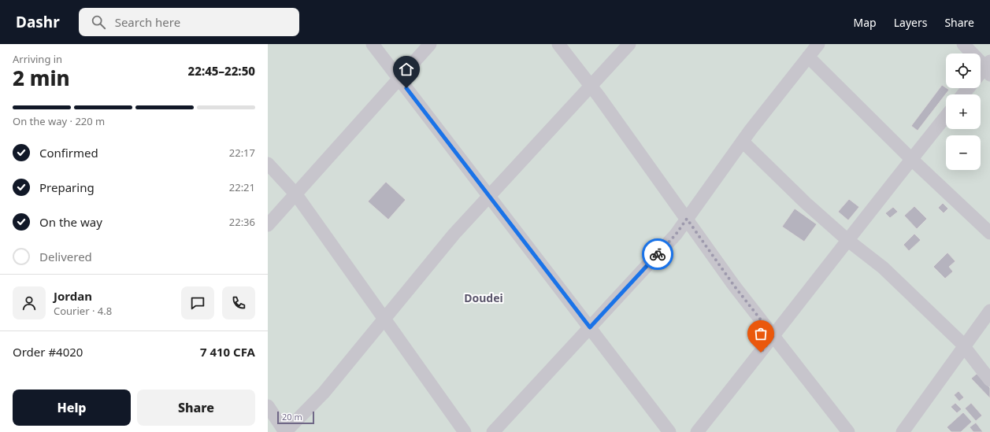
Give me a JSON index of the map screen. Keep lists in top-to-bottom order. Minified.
{"districts":["Doudei"],"scale_bar":"20 m","page":{"header":"Dashr","search":"Search here","nav":["Map","Layers","Share"],"heading":["2 min","Arriving in","22:45–22:50"],"panel":["Jordan","Courier · 4.8","Order #4020","7 410 CFA"],"map_buttons":["+","−"],"bar":"On the way · 220 m","list":[["Confirmed","22:17"],["Preparing","22:21"],["On the way","22:36"],"Delivered"],"buttons":["Help","Share"],"scale":"20 m"}}
